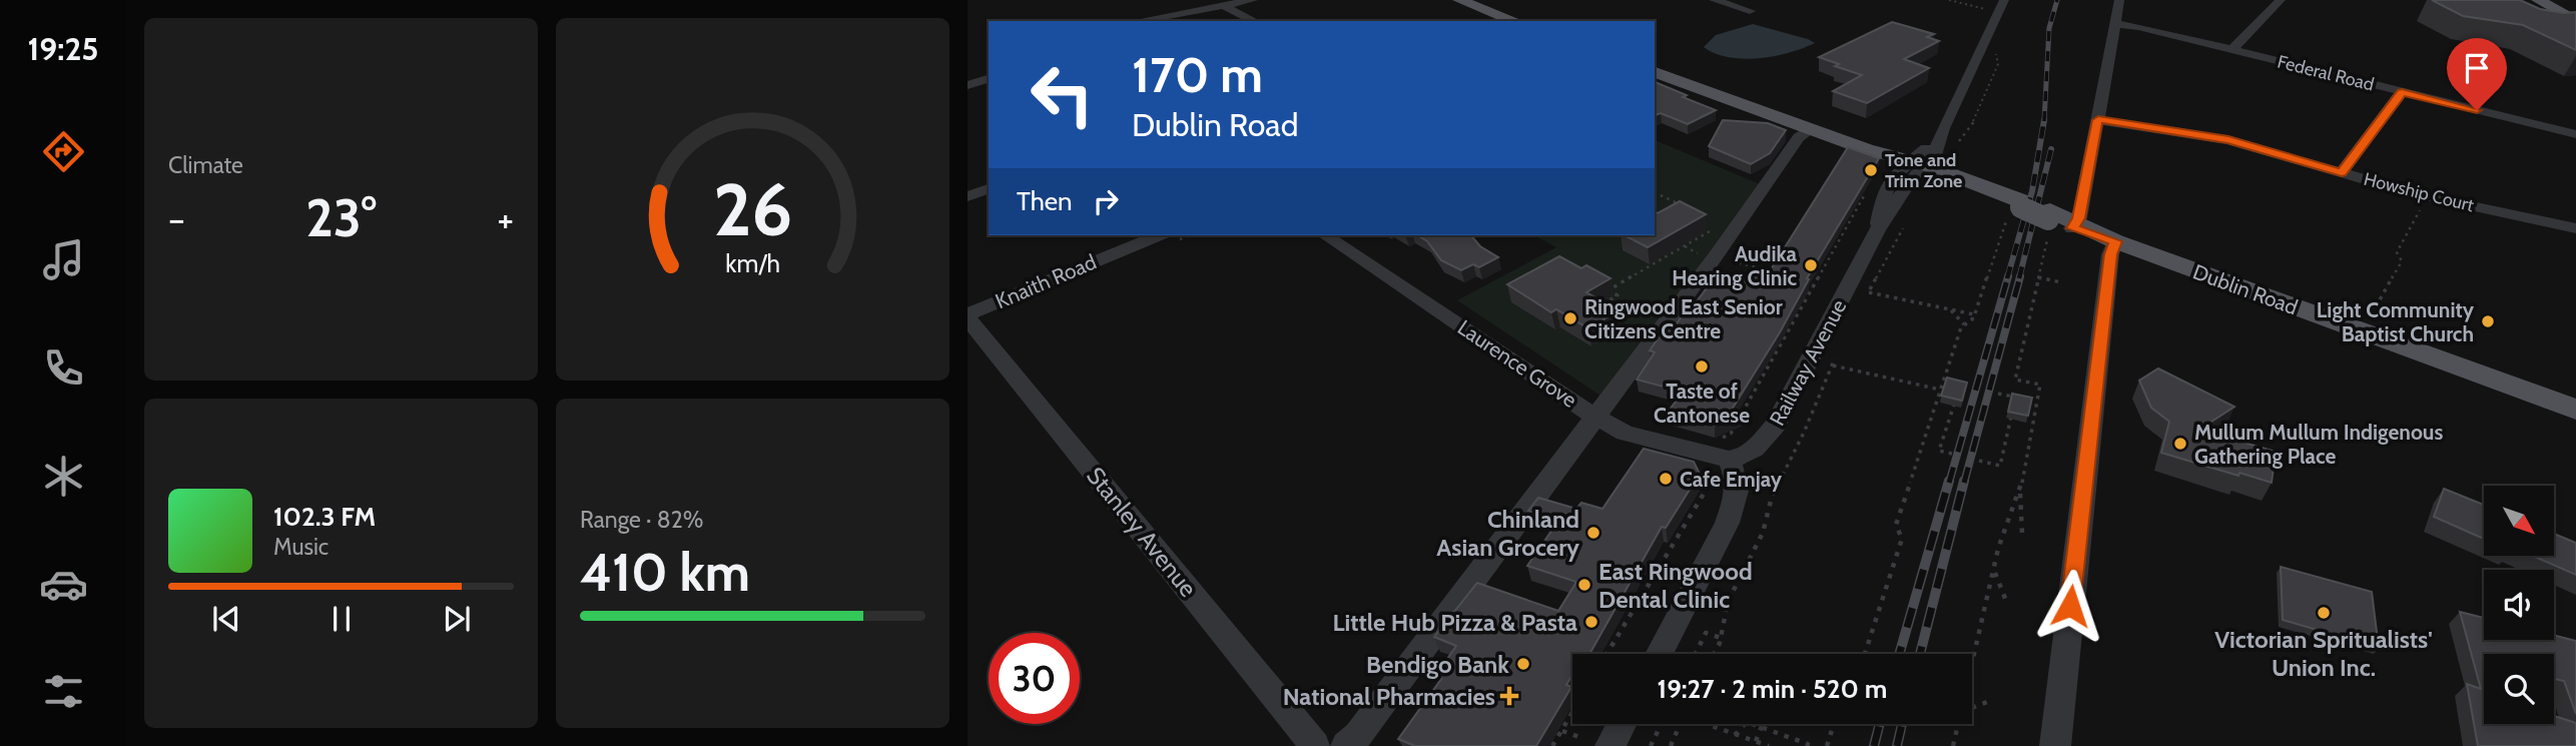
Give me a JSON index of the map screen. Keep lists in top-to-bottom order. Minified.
{"streets":{"main road":["Dublin Road"],"street":["Federal Road","Howship Court","Knaith Road","Railway Avenue","Laurence Grove","Stanley Avenue"]},"crossings":[["Knaith Road","Stanley Avenue"],["Dublin Road","Railway Avenue"],["Railway Avenue","Laurence Grove"]],"places":{"other":["Tone and Trim Zone","Audika Hearing Clinic","Ringwood East Senior Citizens Centre","Light Community Baptist Church","Taste of Cantonese","Mullum Mullum Indigenous Gathering Place","Cafe Emjay","Chinland Asian Grocery","East Ringwood Dental Clinic","Victorian Spritualists' Union Inc.","Little Hub Pizza & Pasta","Bendigo Bank"],"health":["National Pharmacies"]},"north":"bottom right","page":{"tabs":"19:25","tile":["Climate",["Range · 82%","410 km"]],"turn":["170 m","Dublin Road"],"then":"Then","heat":["−","23°","+"],"song":["102.3 FM","Music"],"limit":"30","trip":"19:27 · 2 min · 520 m","gauge":["26","km/h"]}}
